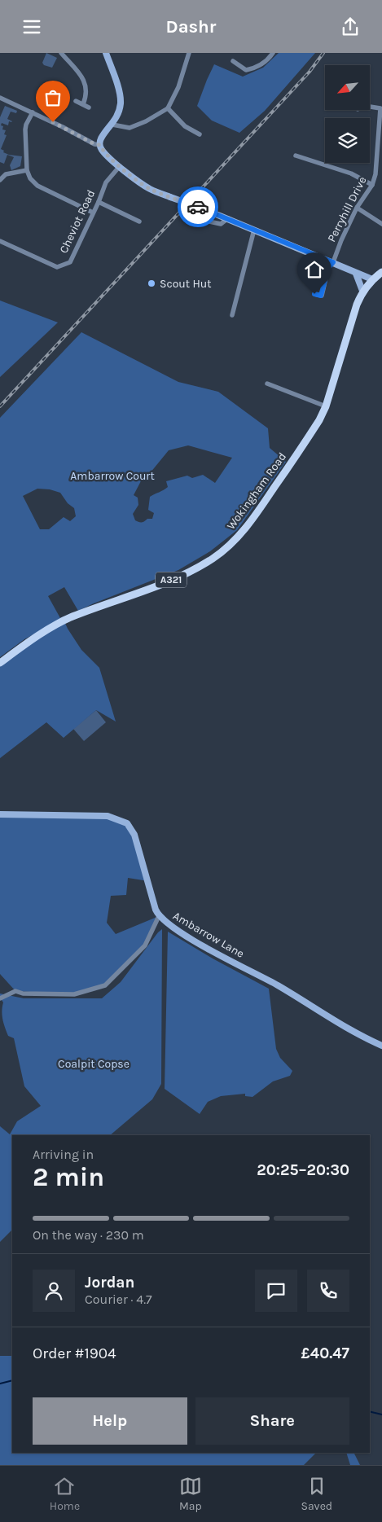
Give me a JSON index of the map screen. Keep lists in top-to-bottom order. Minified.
{"streets":{"main road":["Wokingham Road","A321"],"street":["Perryhill Drive","Cheviot Road","Ambarrow Lane"]},"crossings":[["Wokingham Road","A321"]],"parks":["Ambarrow Court","Coalpit Copse"],"places":["Scout Hut"],"north":"bottom left","page":{"header":"Dashr","heading":["2 min","Arriving in","20:25–20:30"],"panel":["Jordan","Courier · 4.7","Order #1904","£40.47"],"bar":"On the way · 230 m","buttons":["Help","Share"],"tabs":["Home","Map","Saved"]}}
